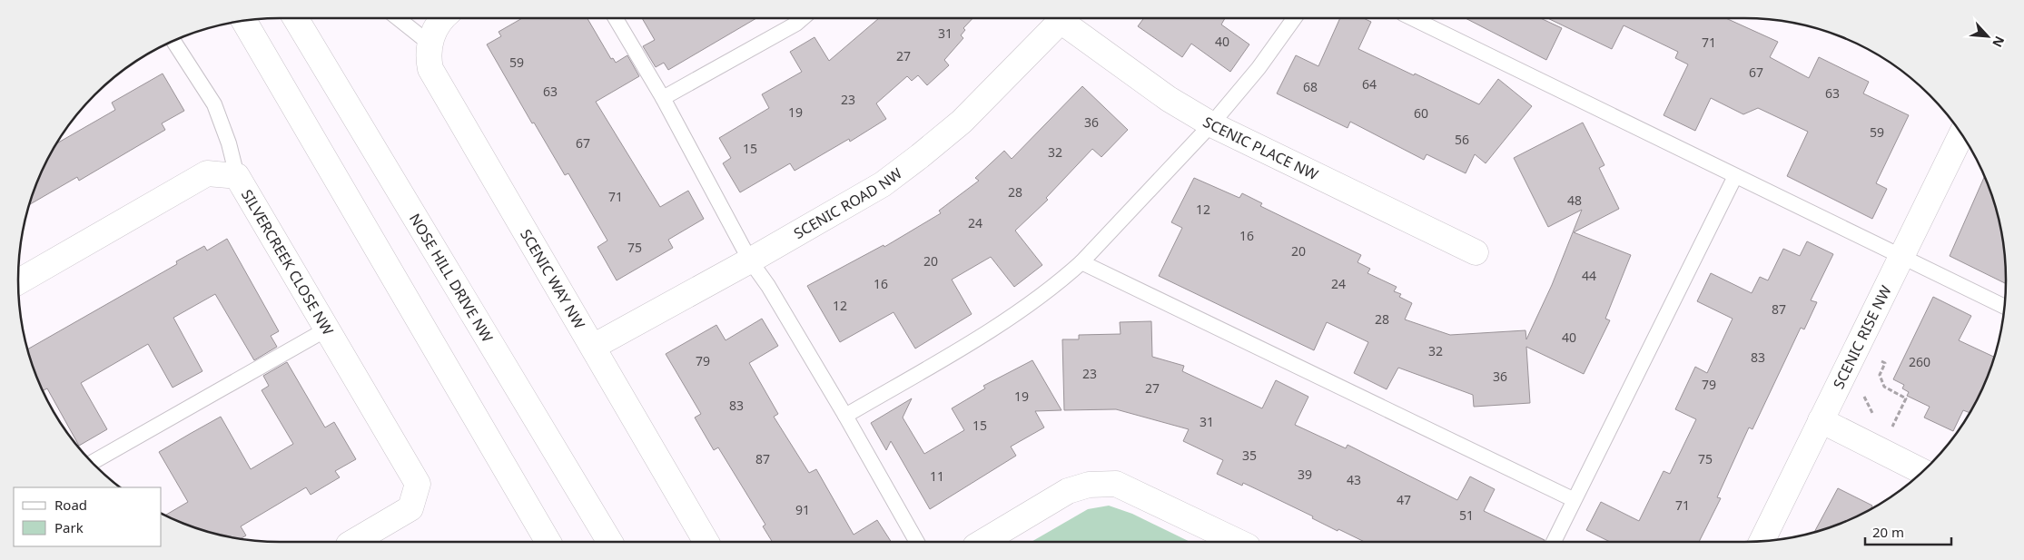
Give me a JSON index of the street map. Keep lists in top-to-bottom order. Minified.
{"streets":{"street":["SCENIC PLACE NW","SCENIC ROAD NW","SILVERCREEK CLOSE NW","NOSE HILL DRIVE NW","SCENIC WAY NW","SCENIC RISE NW"]},"crossings":[["SCENIC ROAD NW","SCENIC WAY NW"]],"house_numbers":["31","40","71","27","59","67","64","68","63","63","23","19","60","36","59","56","67","15","32","28","71","48","12","24","16","75","20","20","44","16","24","12","87","28","40","32","83","79","260","23","36","79","27","19","83","31","15","35","87","75","39","11","43","47","71","91","51"],"legend":["Road","Park"],"scale_bar":"20 m","north":"bottom right"}
